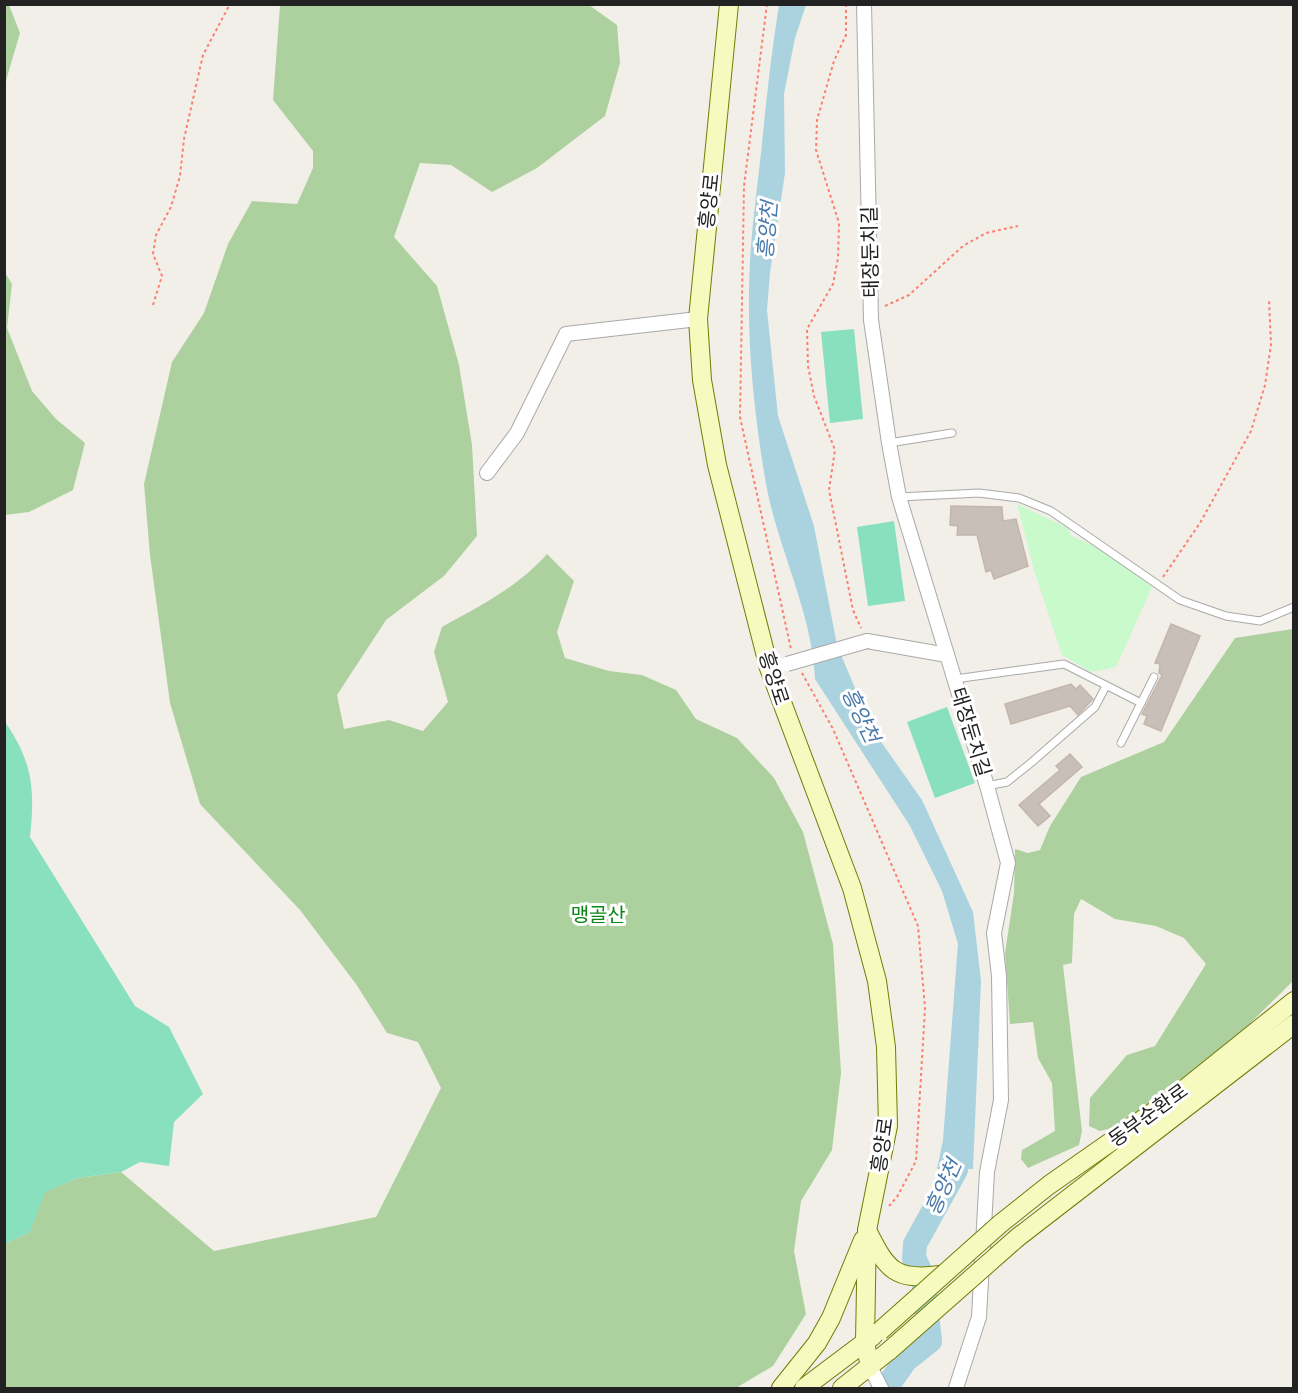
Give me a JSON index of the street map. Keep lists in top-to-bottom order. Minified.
{"streets":{"street":["흥양로","태장둔치길","동부순환로"]},"crossings":[["흥양로","동부순환로"]],"water":["흥양천"],"parks":["맹골산"]}
